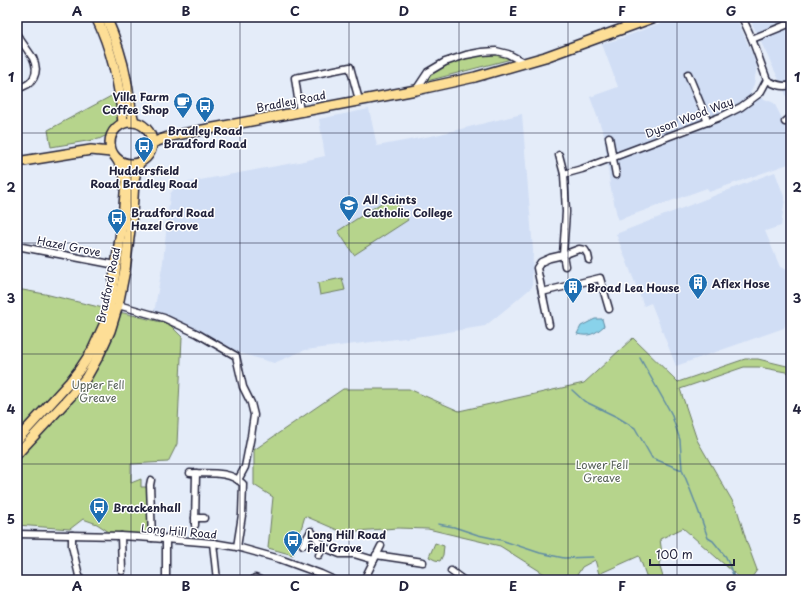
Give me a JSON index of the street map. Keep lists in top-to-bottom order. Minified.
{"streets":{"main road":["Bradley Road","Bradford Road"],"street":["Dyson Wood Way","Hazel Grove","Long Hill Road"]},"crossings":[["Bradley Road","Bradford Road"],["Hazel Grove","Bradford Road"]],"parks":["Upper Fell Greave","Lower Fell Greave"],"places":{"cafe":["Villa Farm Coffee Shop"],"bus stop":["Bradley Road Bradford Road","Huddersfield Road Bradley Road","Bradford Road Hazel Grove","Brackenhall","Long Hill Road Fell Grove"],"school or university":["All Saints Catholic College"],"building":["Aflex Hose","Broad Lea House"]},"scale_bar":"100 m","grid":{"columns":["A","B","C","D","E","F","G"],"rows":["1","2","3","4","5"]}}
